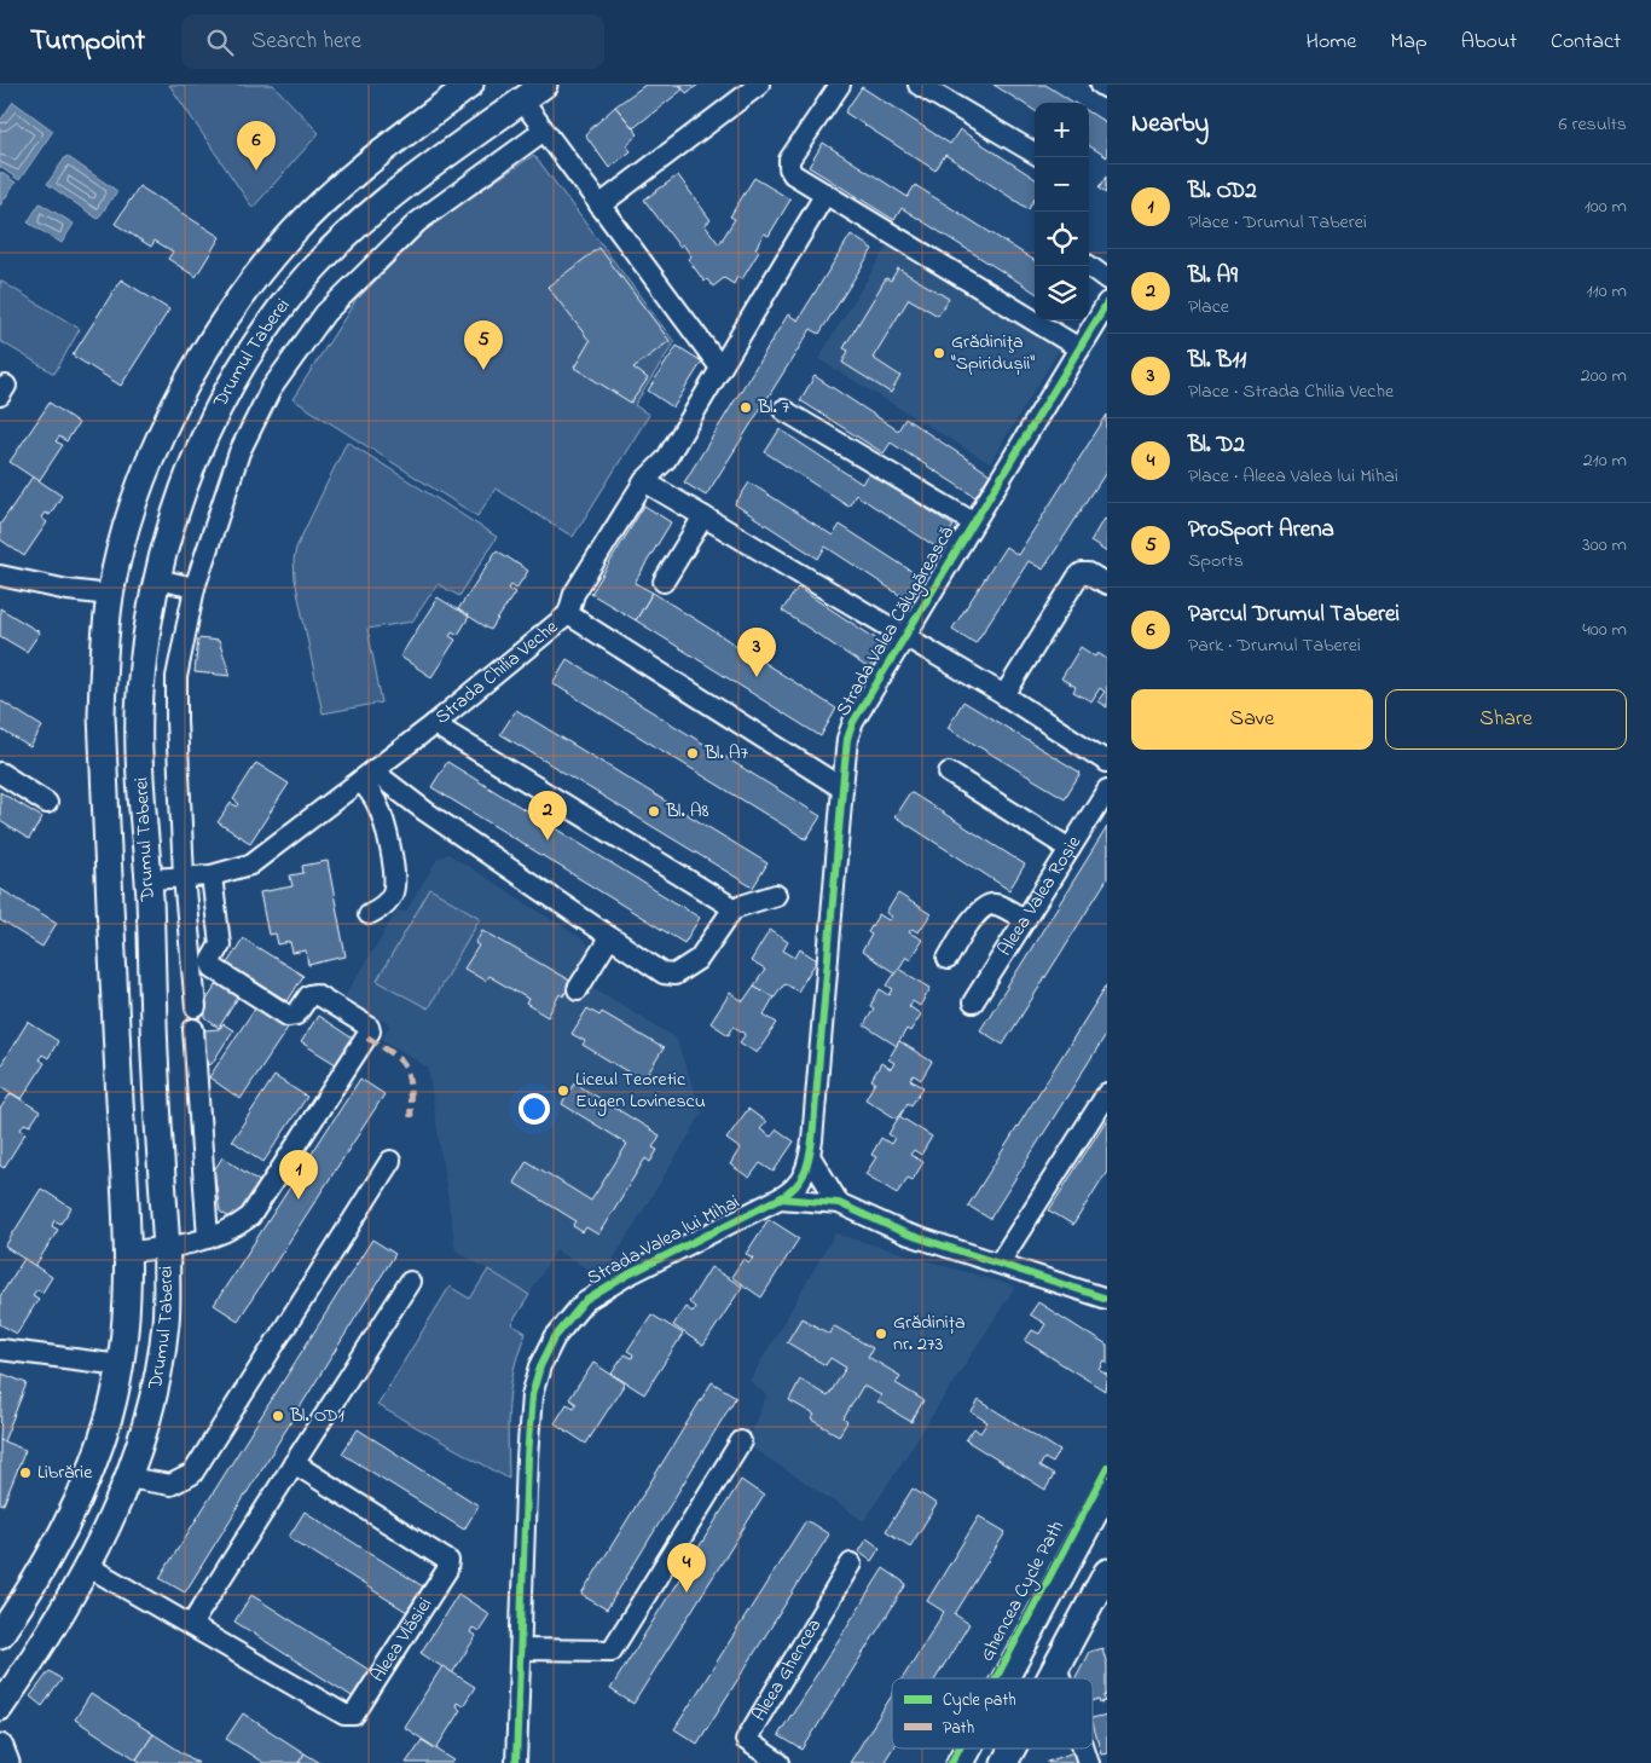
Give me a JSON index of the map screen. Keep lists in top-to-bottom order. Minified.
{"streets":{"main road":["Drumul Taberei"],"street":["Strada Valea Călugărească","Strada Chilia Veche","Aleea Valea Roșie","Strada Valea lui Mihai","Aleea Vlăsiei","Aleea Ghencea"],"cycle path":["Ghencea Cycle Path"]},"crossings":[["Drumul Taberei","Strada Chilia Veche"],["Drumul Taberei","Aleea Vlăsiei"],["Strada Valea Călugărească","Strada Chilia Veche"],["Strada Valea Călugărească","Strada Valea lui Mihai"]],"places":["Grădiniţa \"Spiridușii\"","Bl. 7","Bl. A7","Bl. A8","Liceul Teoretic Eugen Lovinescu","Grădinița nr. 273","Bl. OD1","Librărie"],"legend":["Cycle path","Path"],"page":{"header":"Turnpoint","search":"Search here","nav":["Home","Map","About","Contact"],"heading":["Nearby","6 results"],"map_buttons":["+","−"],"pins":["6","5","3","2","1","4"],"list":[{"mark":"1","name":"Bl. OD2","note":"Place · Drumul Taberei","value":"100 m"},{"mark":"2","name":"Bl. A9","note":"Place","value":"110 m"},{"mark":"3","name":"Bl. B11","note":"Place · Strada Chilia Veche","value":"200 m"},{"mark":"4","name":"Bl. D2","note":"Place · Aleea Valea lui Mihai","value":"210 m"},{"mark":"5","name":"ProSport Arena","note":"Sports","value":"300 m"},{"mark":"6","name":"Parcul Drumul Taberei","note":"Park · Drumul Taberei","value":"400 m"}],"buttons":["Save","Share"]}}
